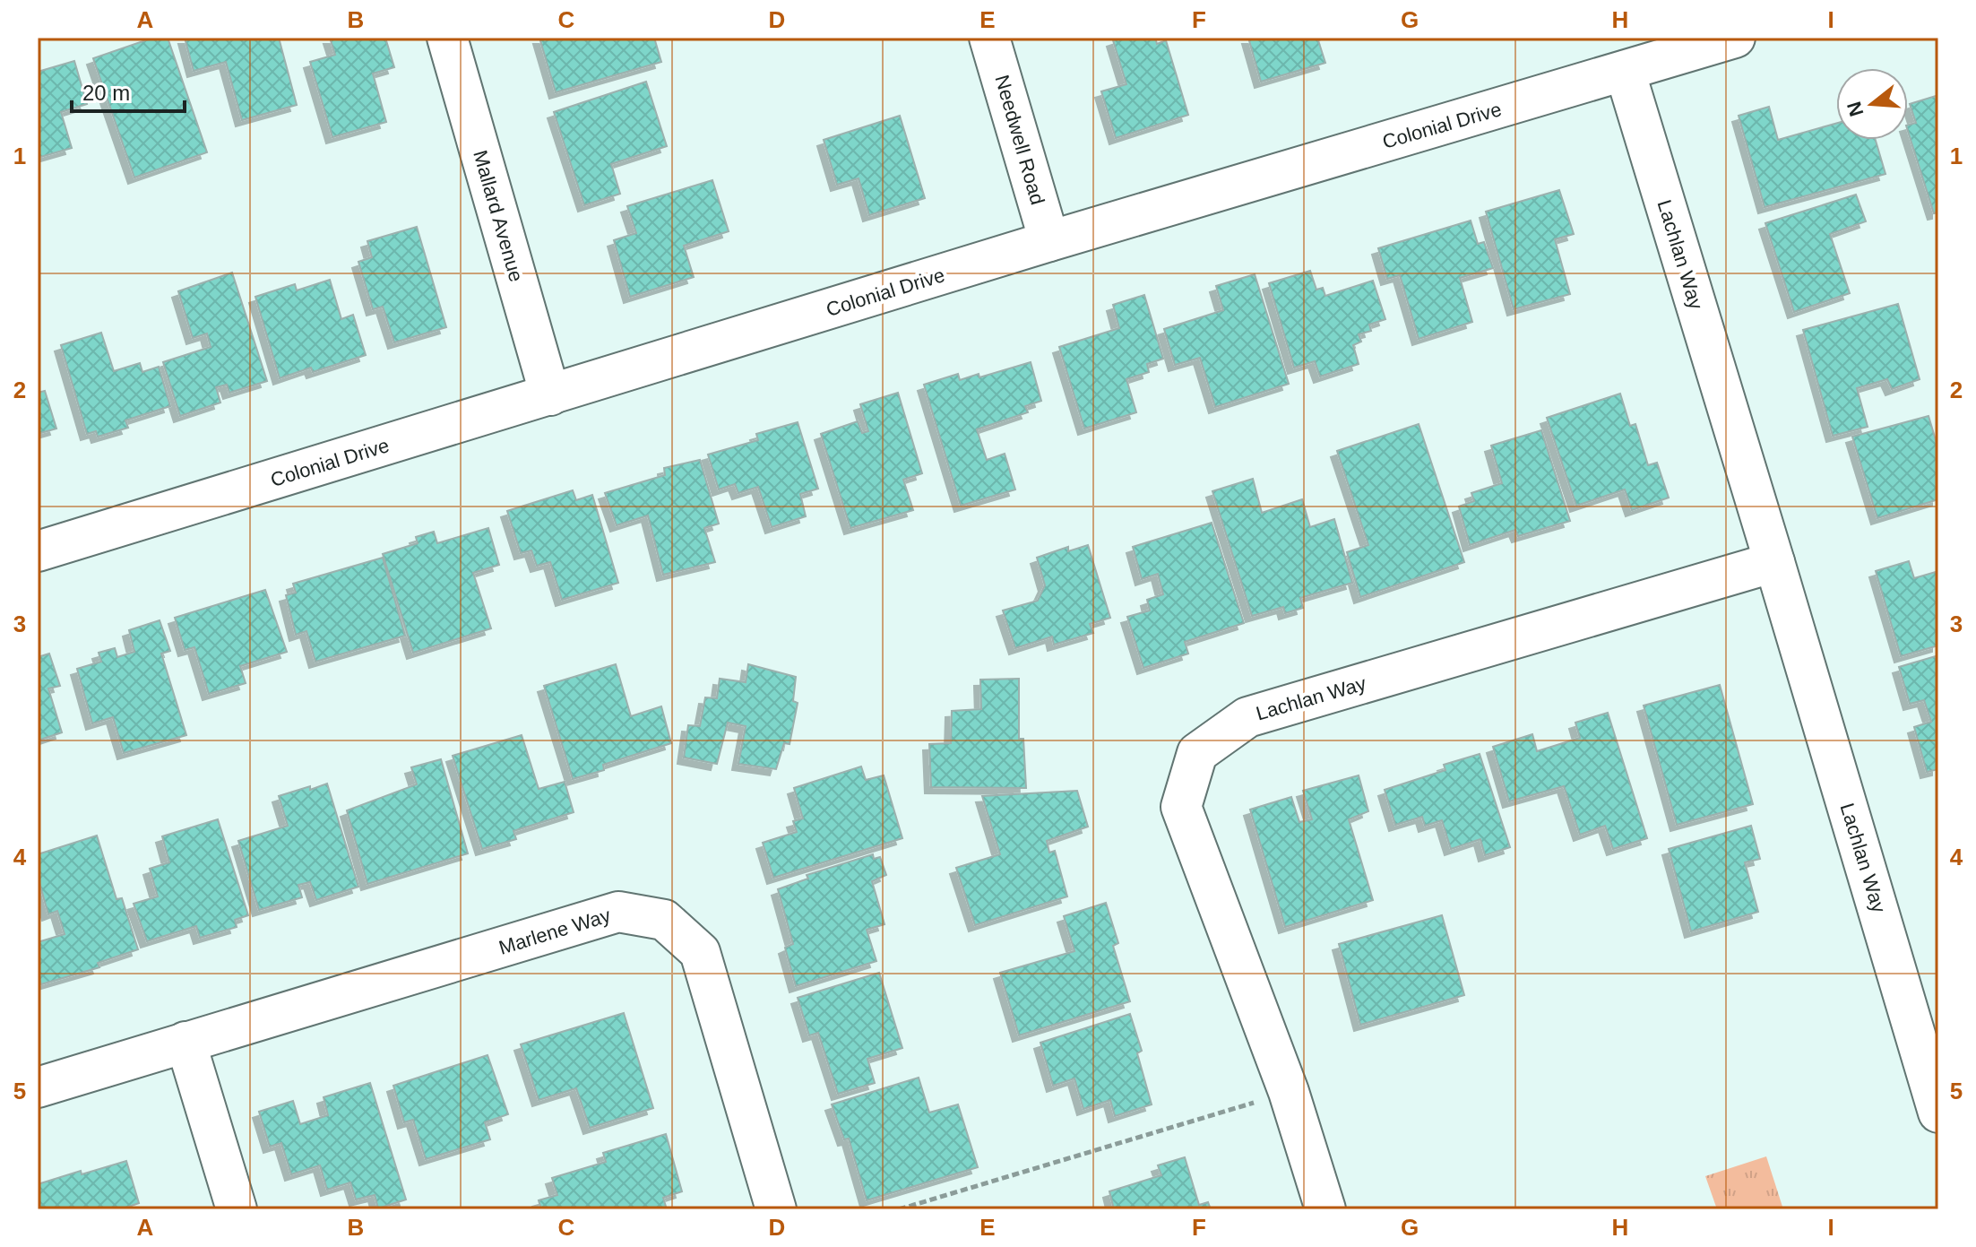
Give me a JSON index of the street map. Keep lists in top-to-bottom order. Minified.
{"streets":{"street":["Colonial Drive","Needwell Road","Mallard Avenue","Lachlan Way","Marlene Way"]},"crossings":[["Colonial Drive","Needwell Road"],["Colonial Drive","Mallard Avenue"],["Colonial Drive","Lachlan Way"]],"scale_bar":"20 m","north":"left","grid":{"columns":["A","B","C","D","E","F","G","H","I"],"rows":["1","2","3","4","5"]}}
